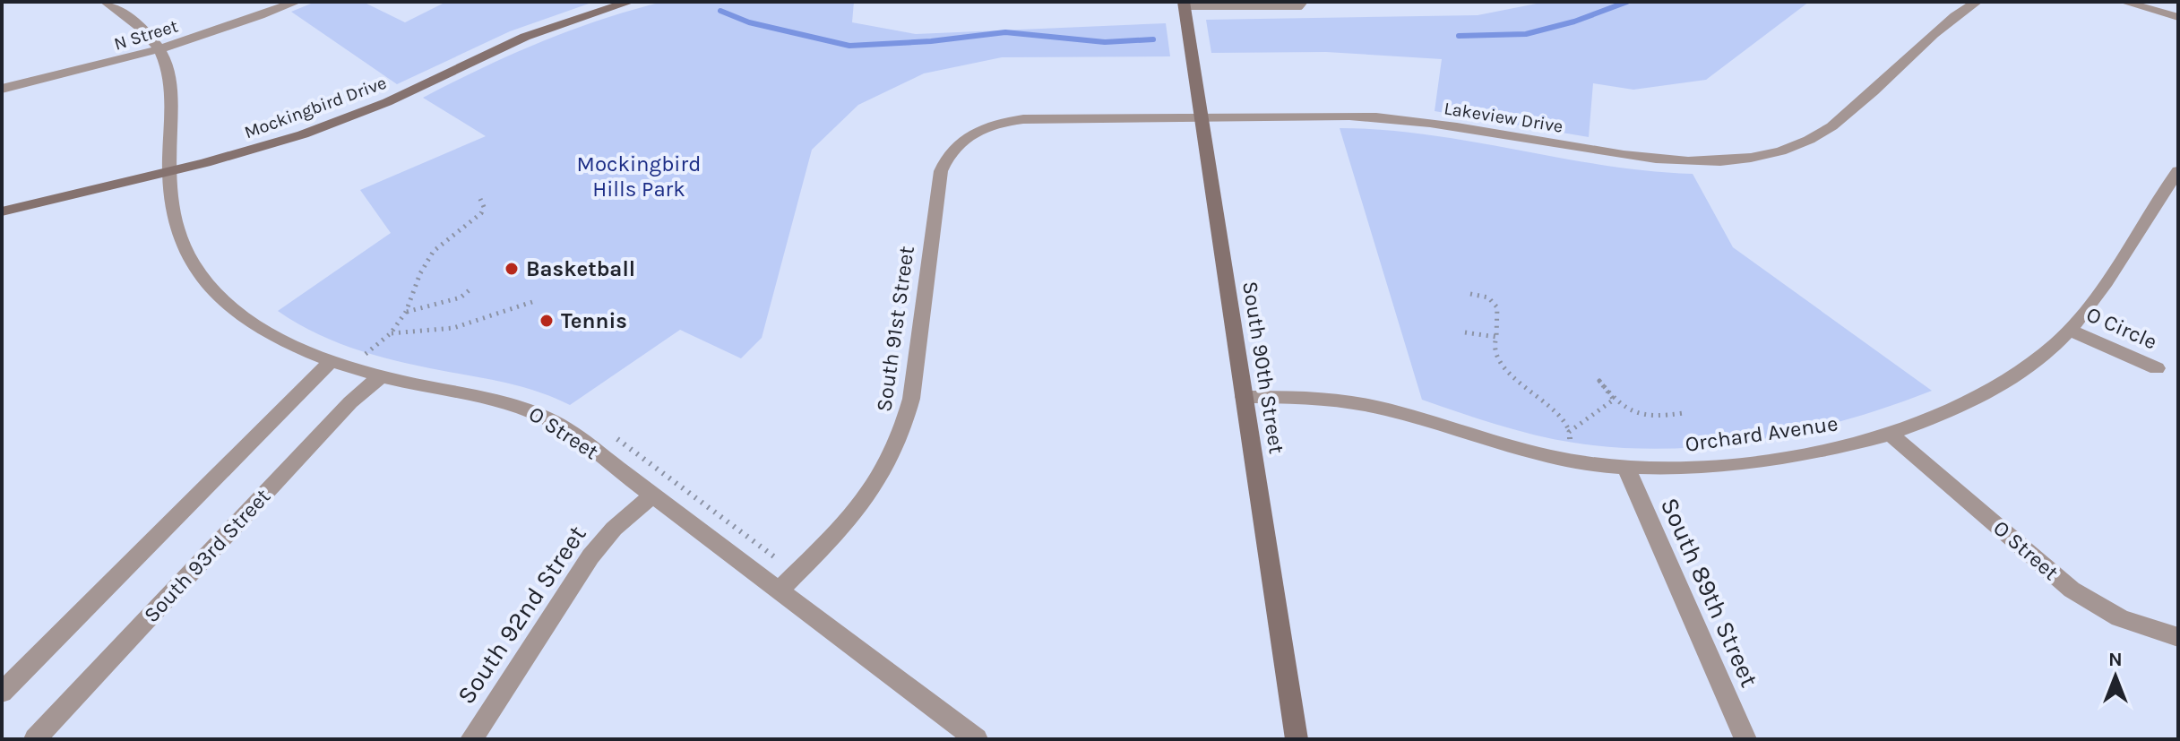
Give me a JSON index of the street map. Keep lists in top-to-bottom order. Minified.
{"streets":{"street":["N Street","Mockingbird Drive","Lakeview Drive","O Circle","South 91st Street","South 90th Street","O Street","Orchard Avenue","South 93rd Street","South 89th Street","South 92nd Street"]},"crossings":[["N Street","O Street"],["Mockingbird Drive","O Street"],["Lakeview Drive","South 91st Street"],["Lakeview Drive","South 90th Street"],["O Circle","Orchard Avenue"],["South 91st Street","O Street"],["South 90th Street","Orchard Avenue"],["O Street","Orchard Avenue"],["O Street","South 93rd Street"],["O Street","South 92nd Street"],["Orchard Avenue","South 89th Street"]],"parks":["Mockingbird Hills Park"],"places":["Basketball","Tennis"],"north":"top"}
